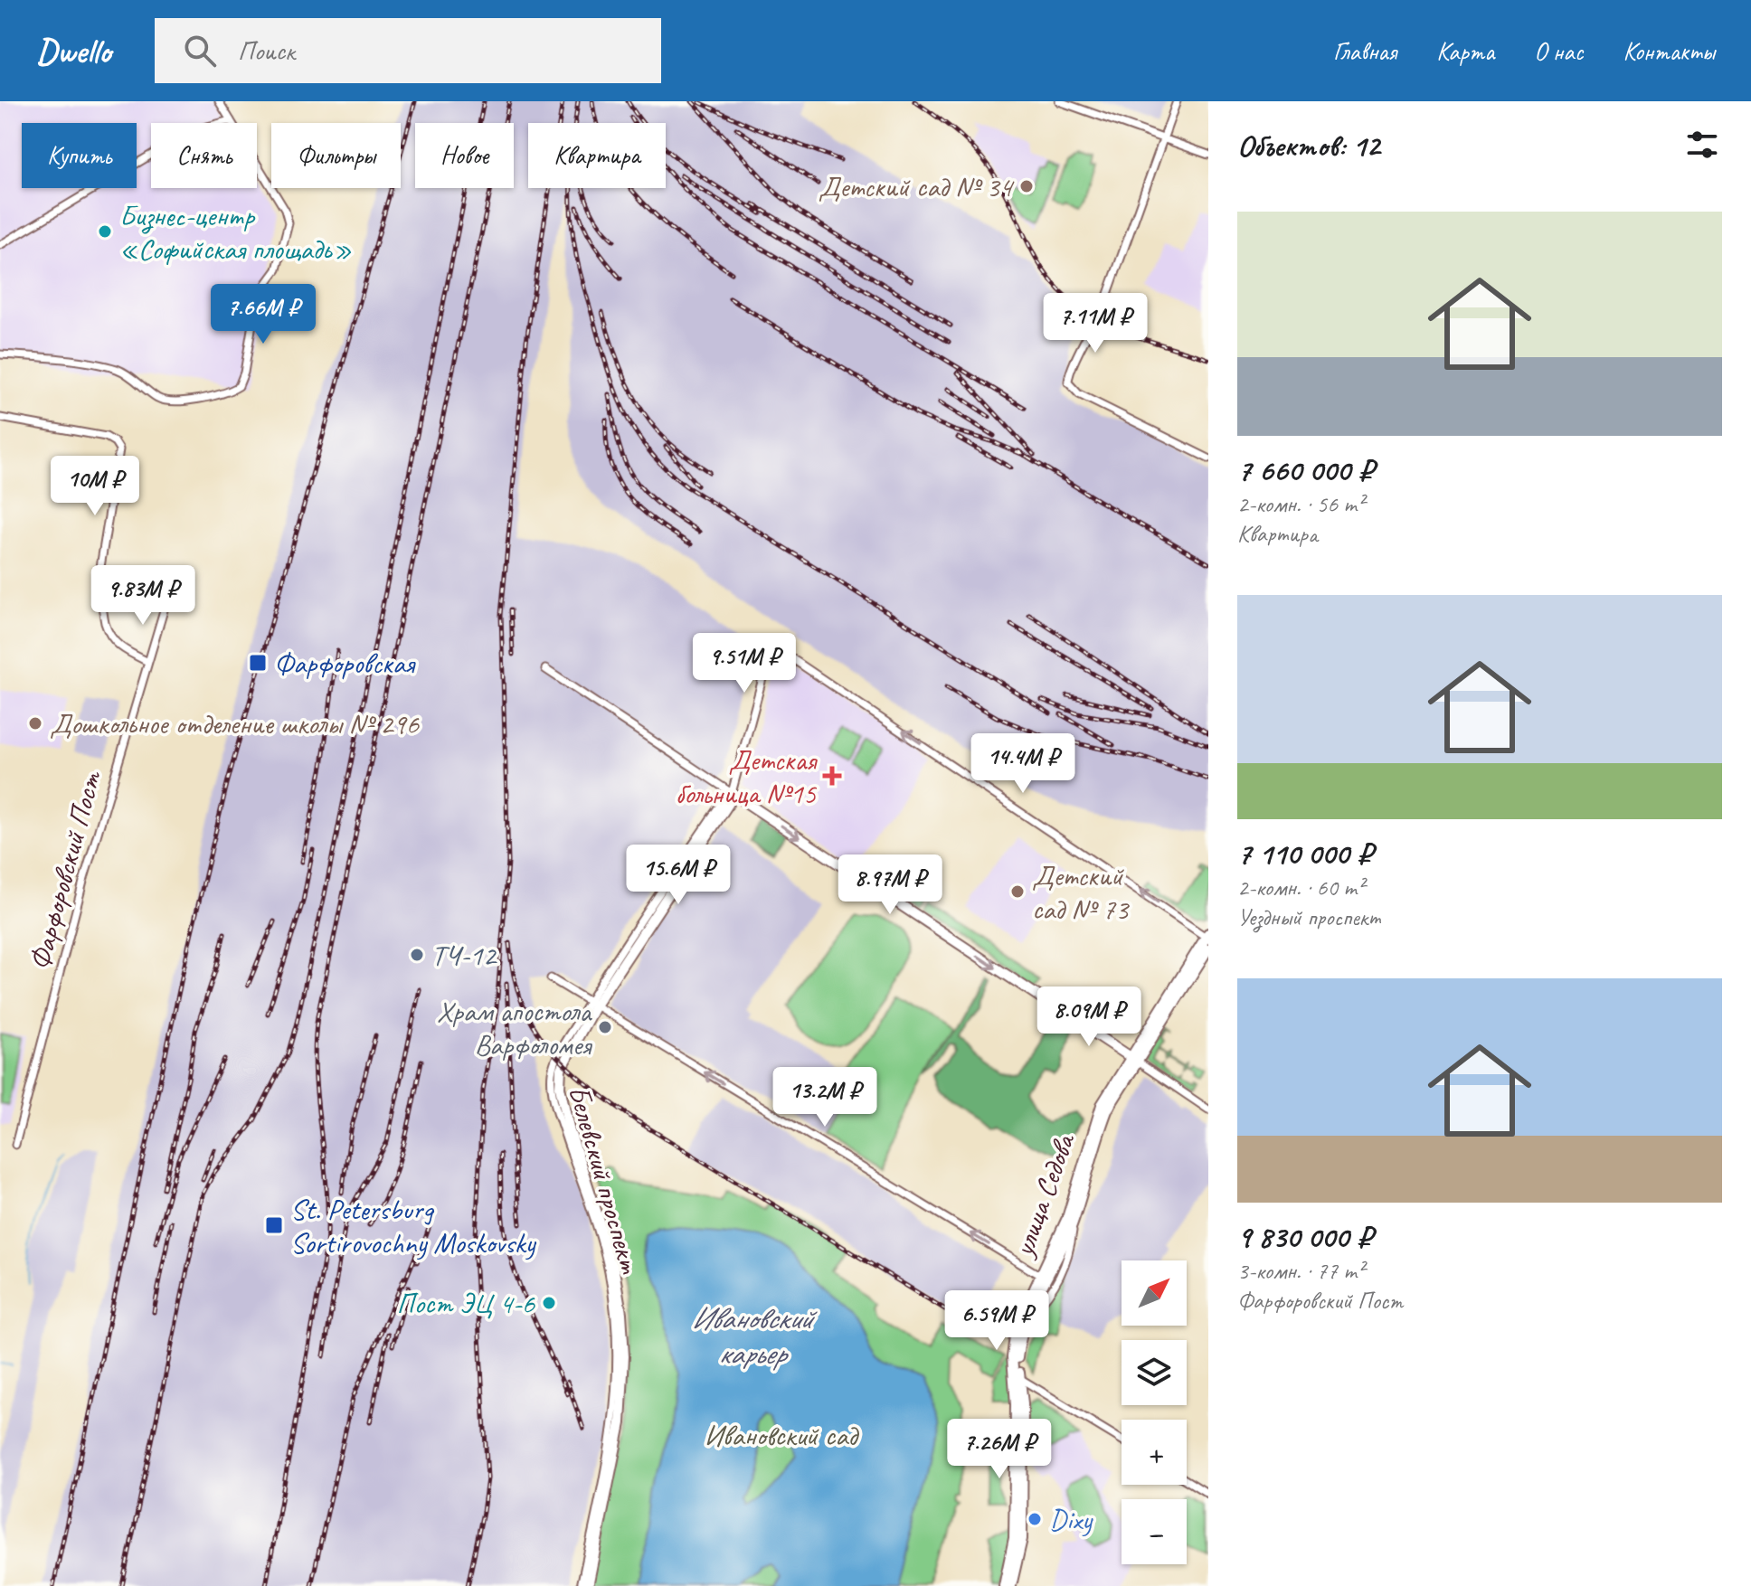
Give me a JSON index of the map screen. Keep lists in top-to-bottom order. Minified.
{"streets":{"main road":["Белевский проспект","улица Седова"],"street":["Фарфоровский Пост"]},"crossings":[["Белевский проспект","улица Седова"]],"water":["Ивановский карьер"],"parks":["Ивановский сад"],"places":{"other":["Детский сад № 34","Бизнес-центр «Софийская площадь»","Дошкольное отделение школы № 296","Детский сад № 73","ТЧ-12","Храм апостола Варфоломея","Пост ЭЦ 4-6","Dixy"],"transit":["Фарфоровская","St. Petersburg Sortirovochny Moskovsky"],"health":["Детская больница №15"]},"north":"top right","page":{"header":"Dwello","search":"Поиск","nav":["Главная","Карта","О нас","Контакты"],"heading":"Объектов: 12","chip":["Купить","Снять","Фильтры","Новое","Квартира"],"list":[{"name":"7 660 000 ₽","note":"2-комн. · 56 m² · Квартира"},{"name":"7 110 000 ₽","note":"2-комн. · 60 m² · Уездный проспект"},{"name":"9 830 000 ₽","note":"3-комн. · 77 m² · Фарфоровский Пост"}],"price":["7.66M ₽","7.11M ₽","10M ₽","9.83M ₽","9.51M ₽","14.4M ₽","15.6M ₽","8.97M ₽","8.09M ₽","13.2M ₽","6.59M ₽","7.26M ₽"],"map_buttons":["+","−"]}}
